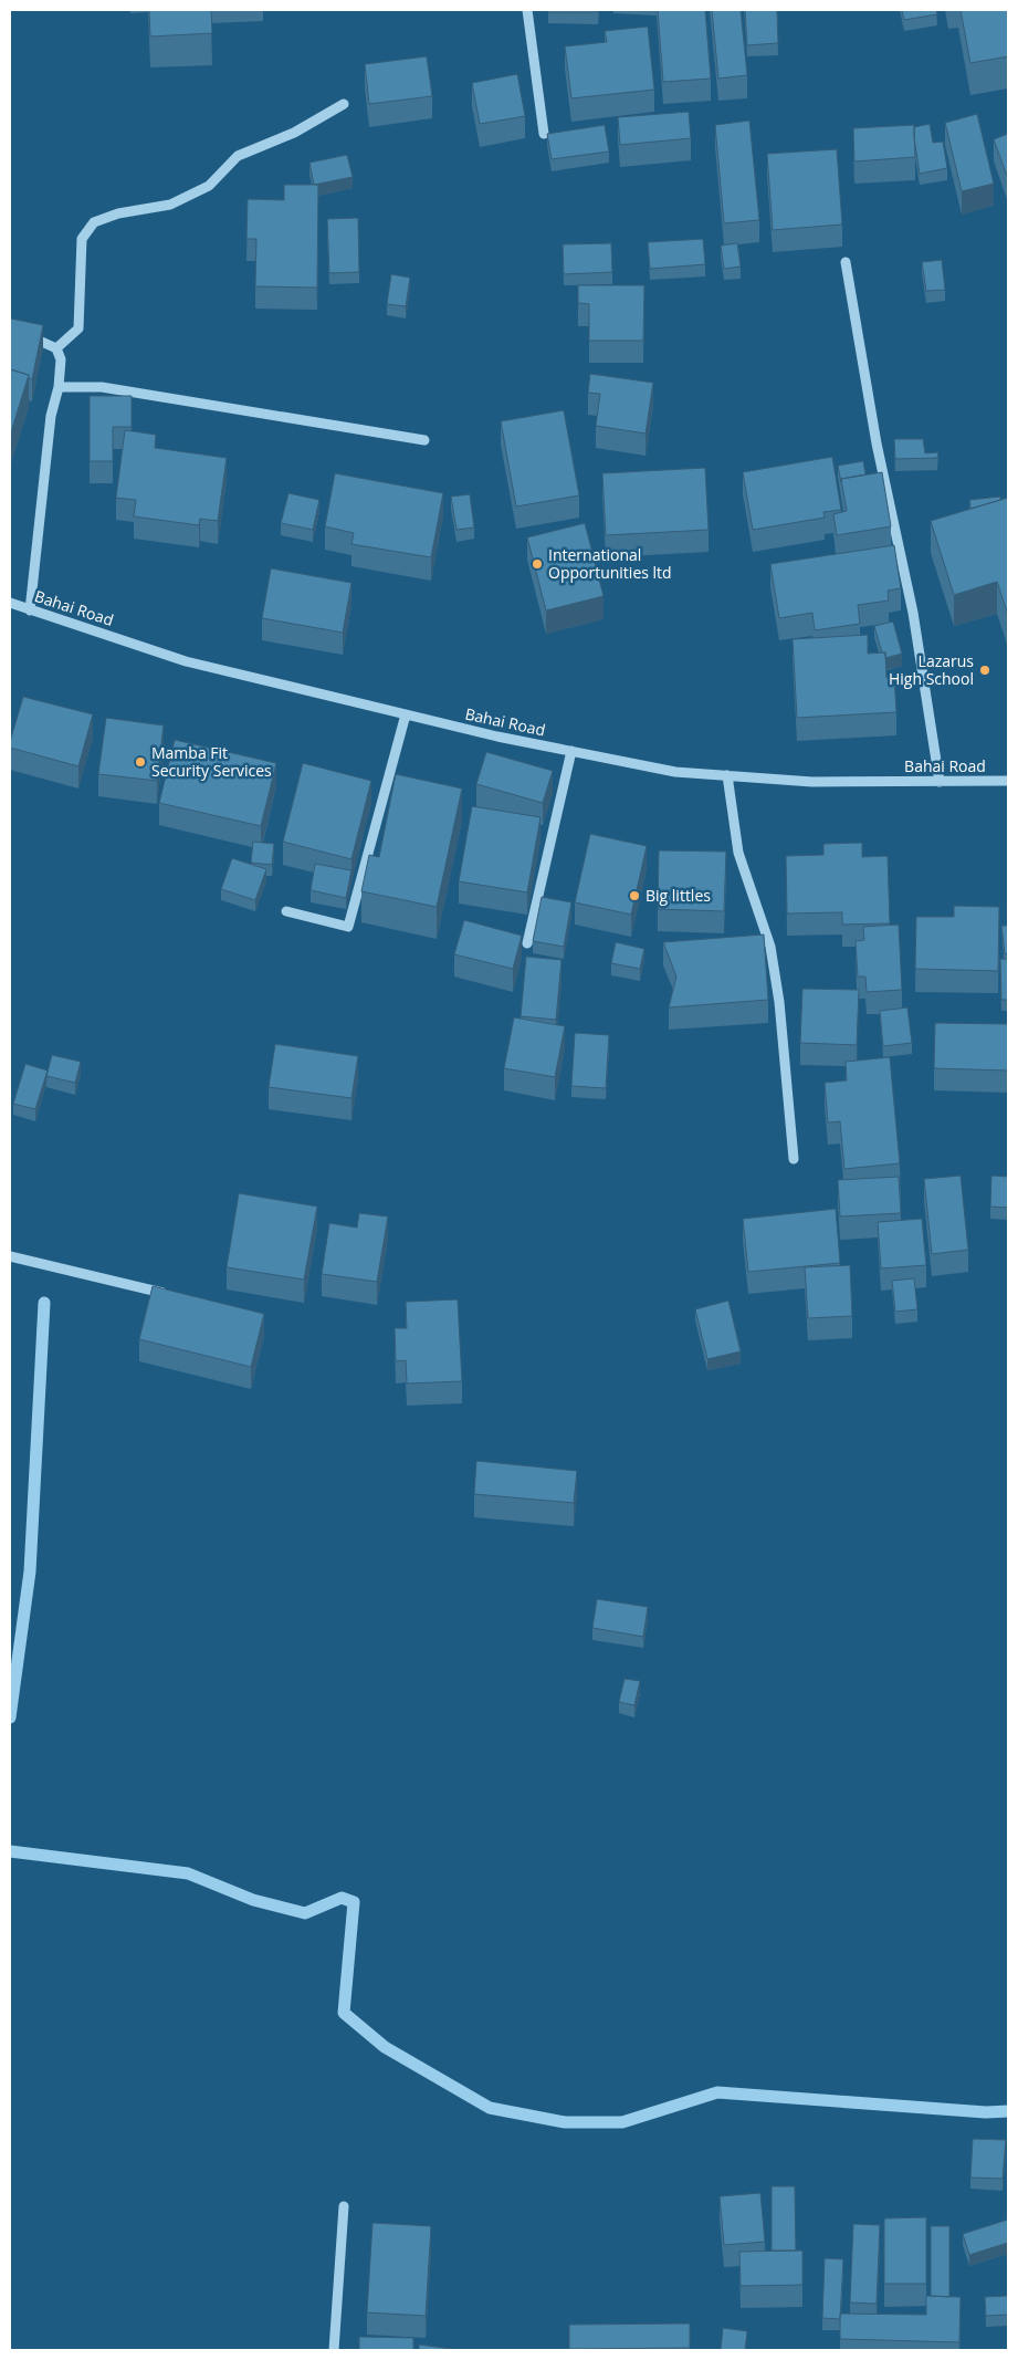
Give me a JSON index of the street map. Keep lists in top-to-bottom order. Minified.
{"streets":{"street":["Bahai Road"]},"places":["International Opportunities ltd","Lazarus High School","Mamba Fit Security Services","Big littles"]}
